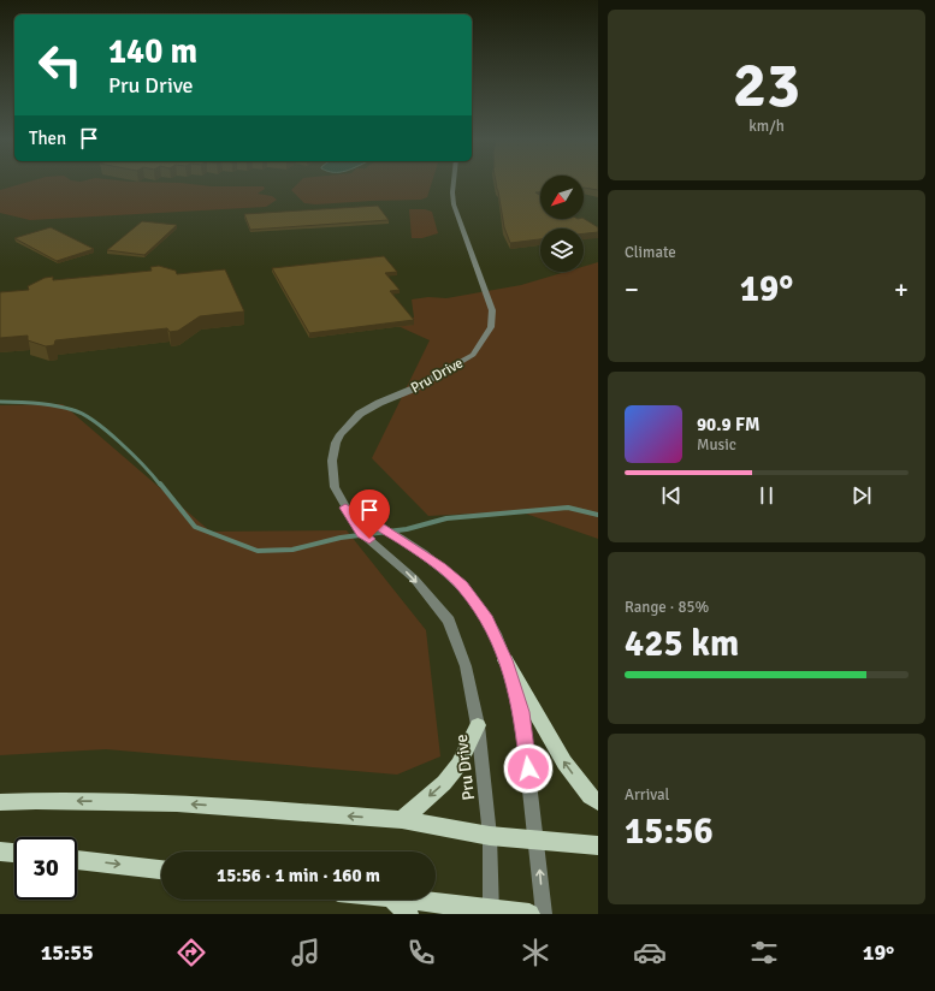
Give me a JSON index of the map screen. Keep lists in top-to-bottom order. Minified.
{"streets":{"street":["Pru Drive"]},"north":"bottom left","page":{"tile":[["23","km/h"],"Climate",["Range · 85%","425 km"],["Arrival","15:56"]],"turn":["140 m","Pru Drive"],"then":"Then","heat":["−","19°","+"],"song":["90.9 FM","Music"],"limit":"30","trip":"15:56 · 1 min · 160 m","tabs":["15:55","19°"]}}
